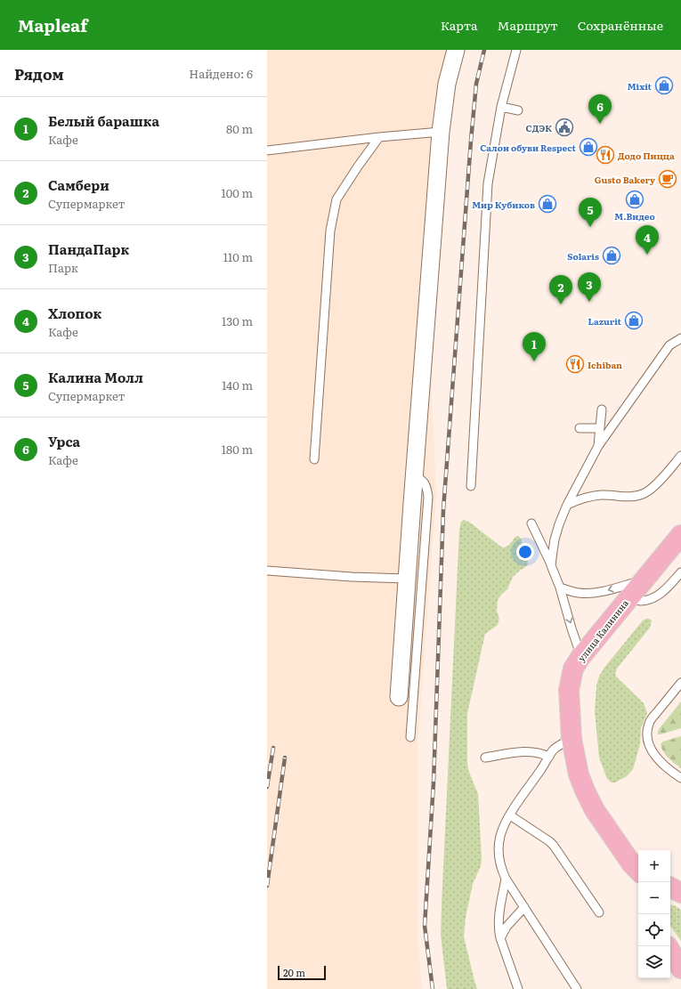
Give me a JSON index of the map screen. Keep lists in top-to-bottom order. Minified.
{"streets":{"main road":["улица Калинина"]},"places":{"shop":["Mixit","Салон обуви Respect","М.Видео","Мир Кубиков","Solaris","Lazurit"],"public building":["СДЭК"],"restaurant":["Додо Пицца","Ichiban"],"cafe":["Gusto Bakery"]},"scale_bar":"20 m","page":{"header":"Mapleaf","nav":["Карта","Маршрут","Сохранённые"],"heading":["Рядом","Найдено: 6"],"pins":["6","5","4","3","2","1"],"list":[{"mark":"1","name":"Белый барашка","note":"Кафе","value":"80 m"},{"mark":"2","name":"Самбери","note":"Супермаркет","value":"100 m"},{"mark":"3","name":"ПандаПарк","note":"Парк","value":"110 m"},{"mark":"4","name":"Хлопок","note":"Кафе","value":"130 m"},{"mark":"5","name":"Калина Молл","note":"Супермаркет","value":"140 m"},{"mark":"6","name":"Урса","note":"Кафе","value":"180 m"}],"map_buttons":["+","−"],"scale":"20 m"}}
